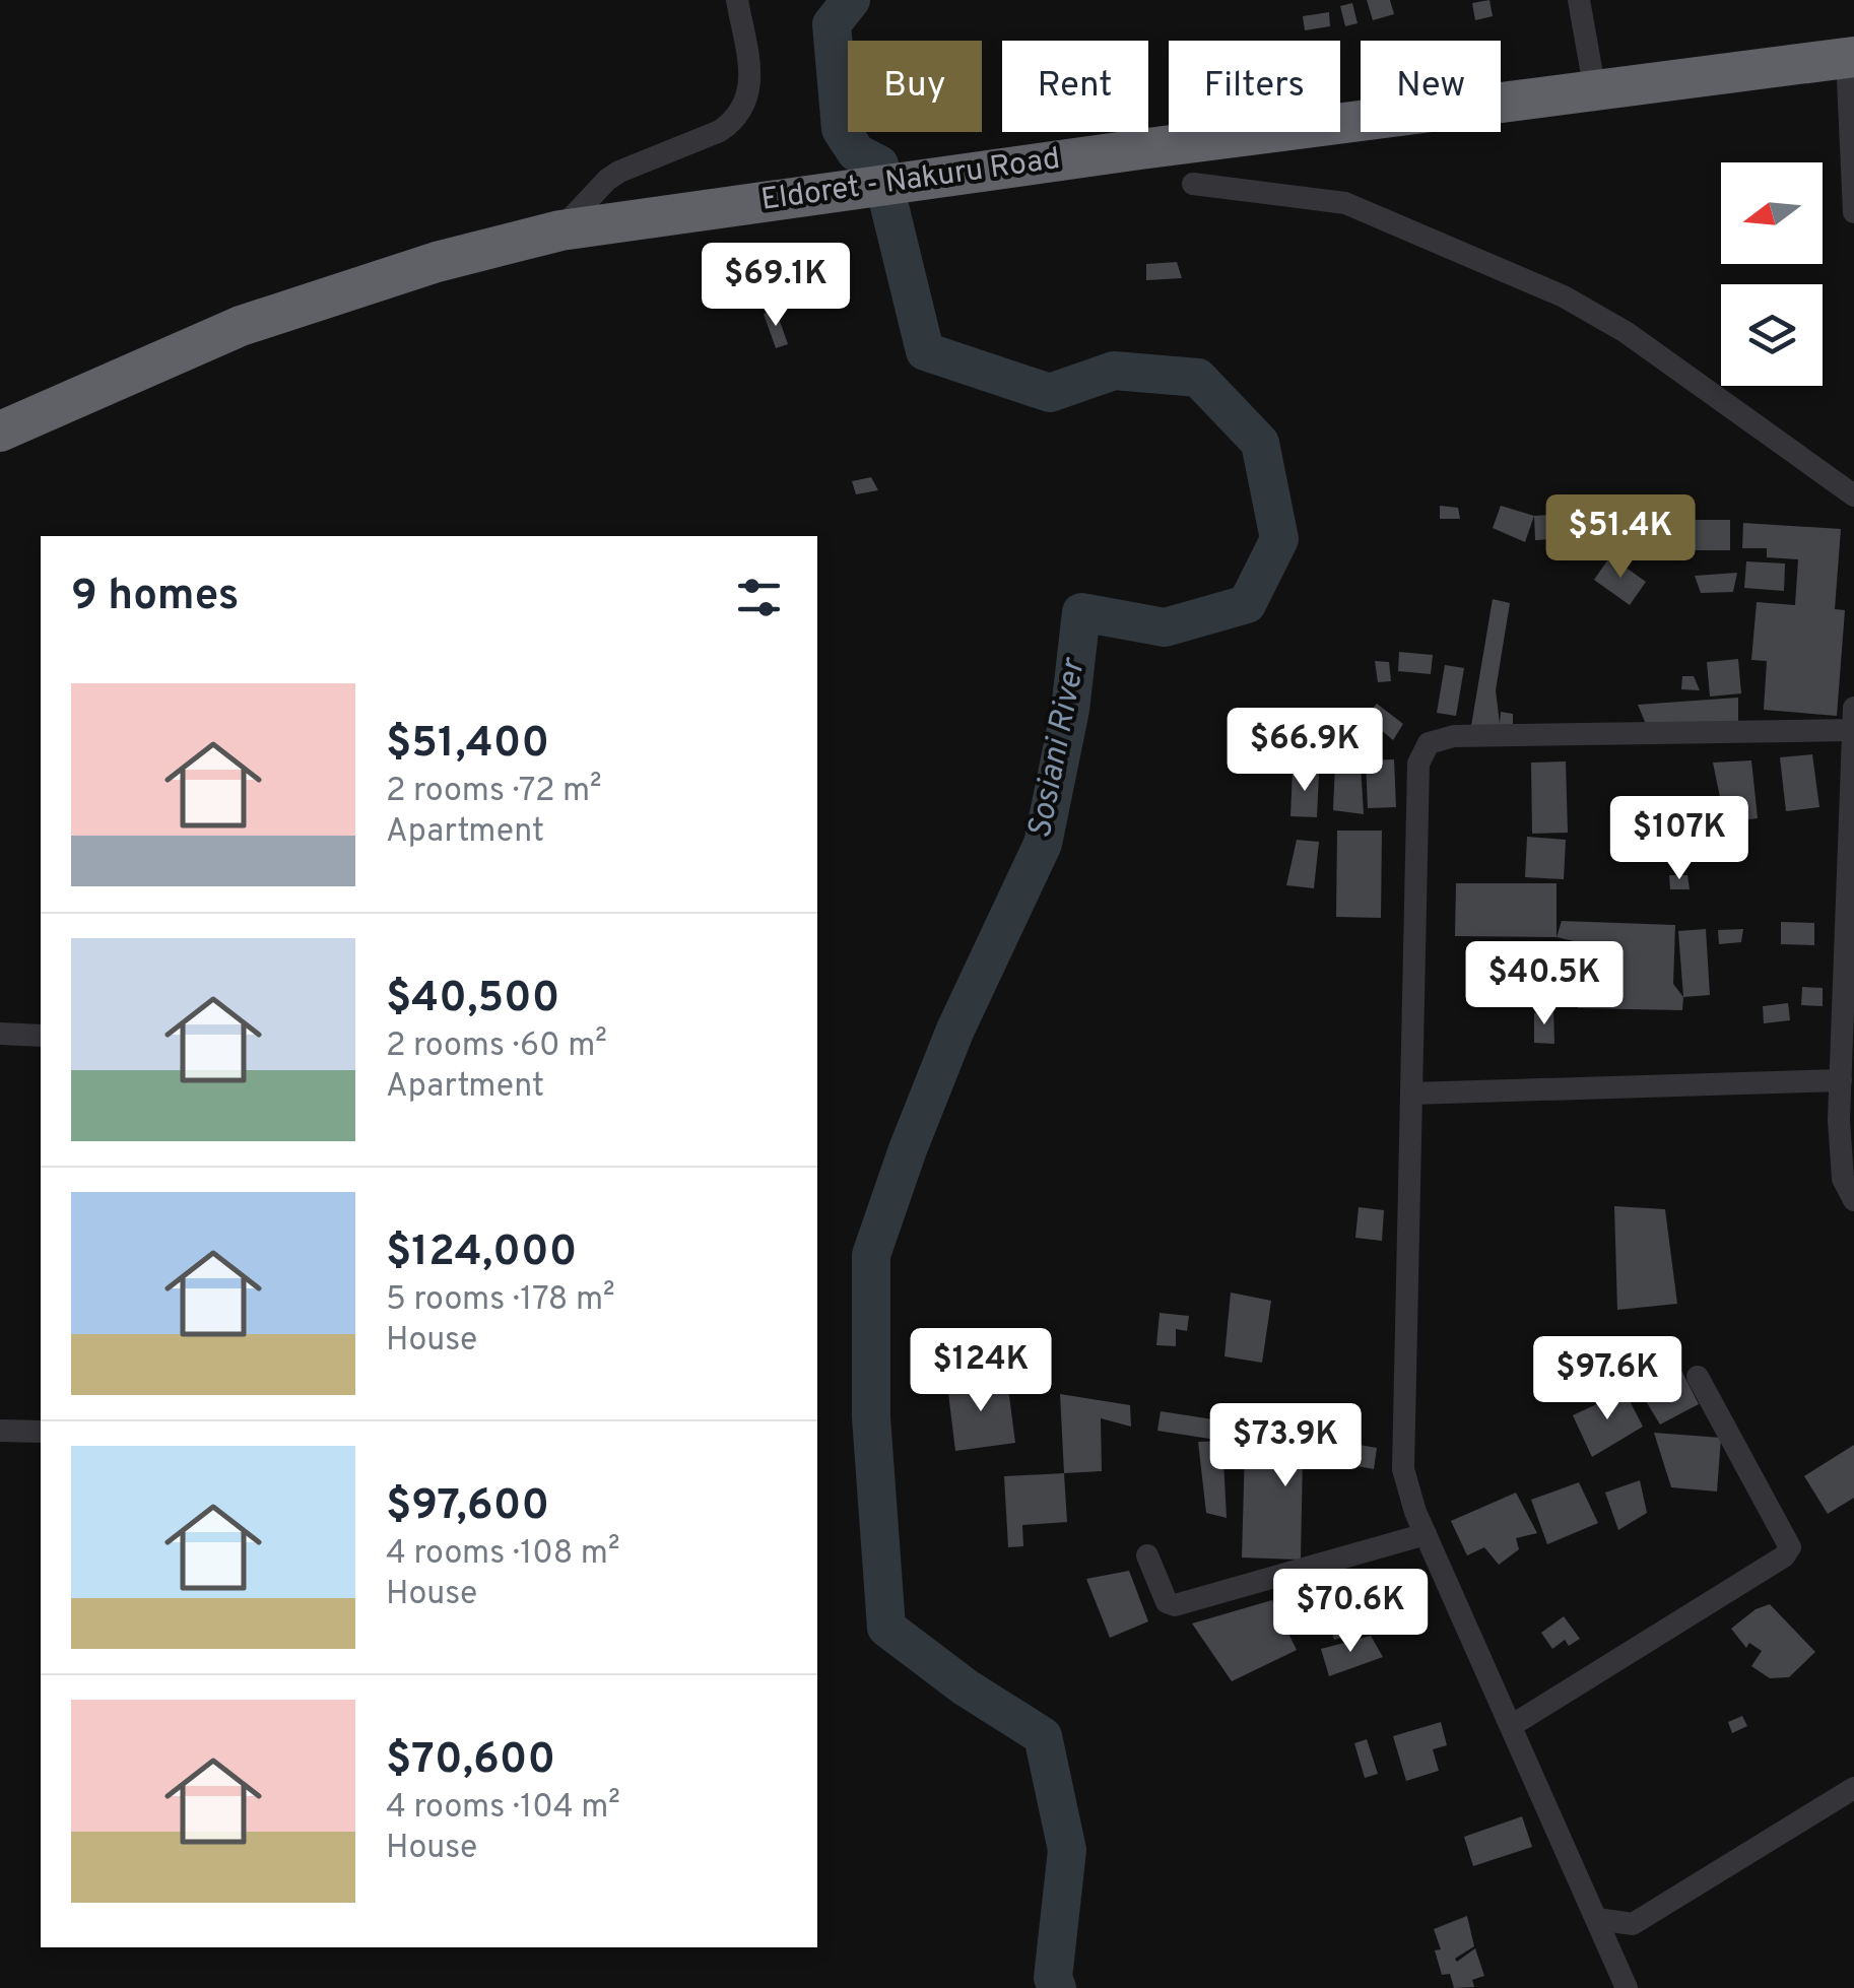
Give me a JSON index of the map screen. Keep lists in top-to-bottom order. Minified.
{"streets":{"highway":["Eldoret - Nakuru Road"]},"water":["Sosiani River"],"north":"left","page":{"chip":["Buy","Rent","Filters","New"],"price":["$69.1K","$51.4K","$66.9K","$107K","$40.5K","$124K","$97.6K","$73.9K","$70.6K"],"heading":"9 homes","list":[{"name":"$51,400","note":"2 rooms · 72 m² · Apartment"},{"name":"$40,500","note":"2 rooms · 60 m² · Apartment"},{"name":"$124,000","note":"5 rooms · 178 m² · House"},{"name":"$97,600","note":"4 rooms · 108 m² · House"},{"name":"$70,600","note":"4 rooms · 104 m² · House"}]}}
